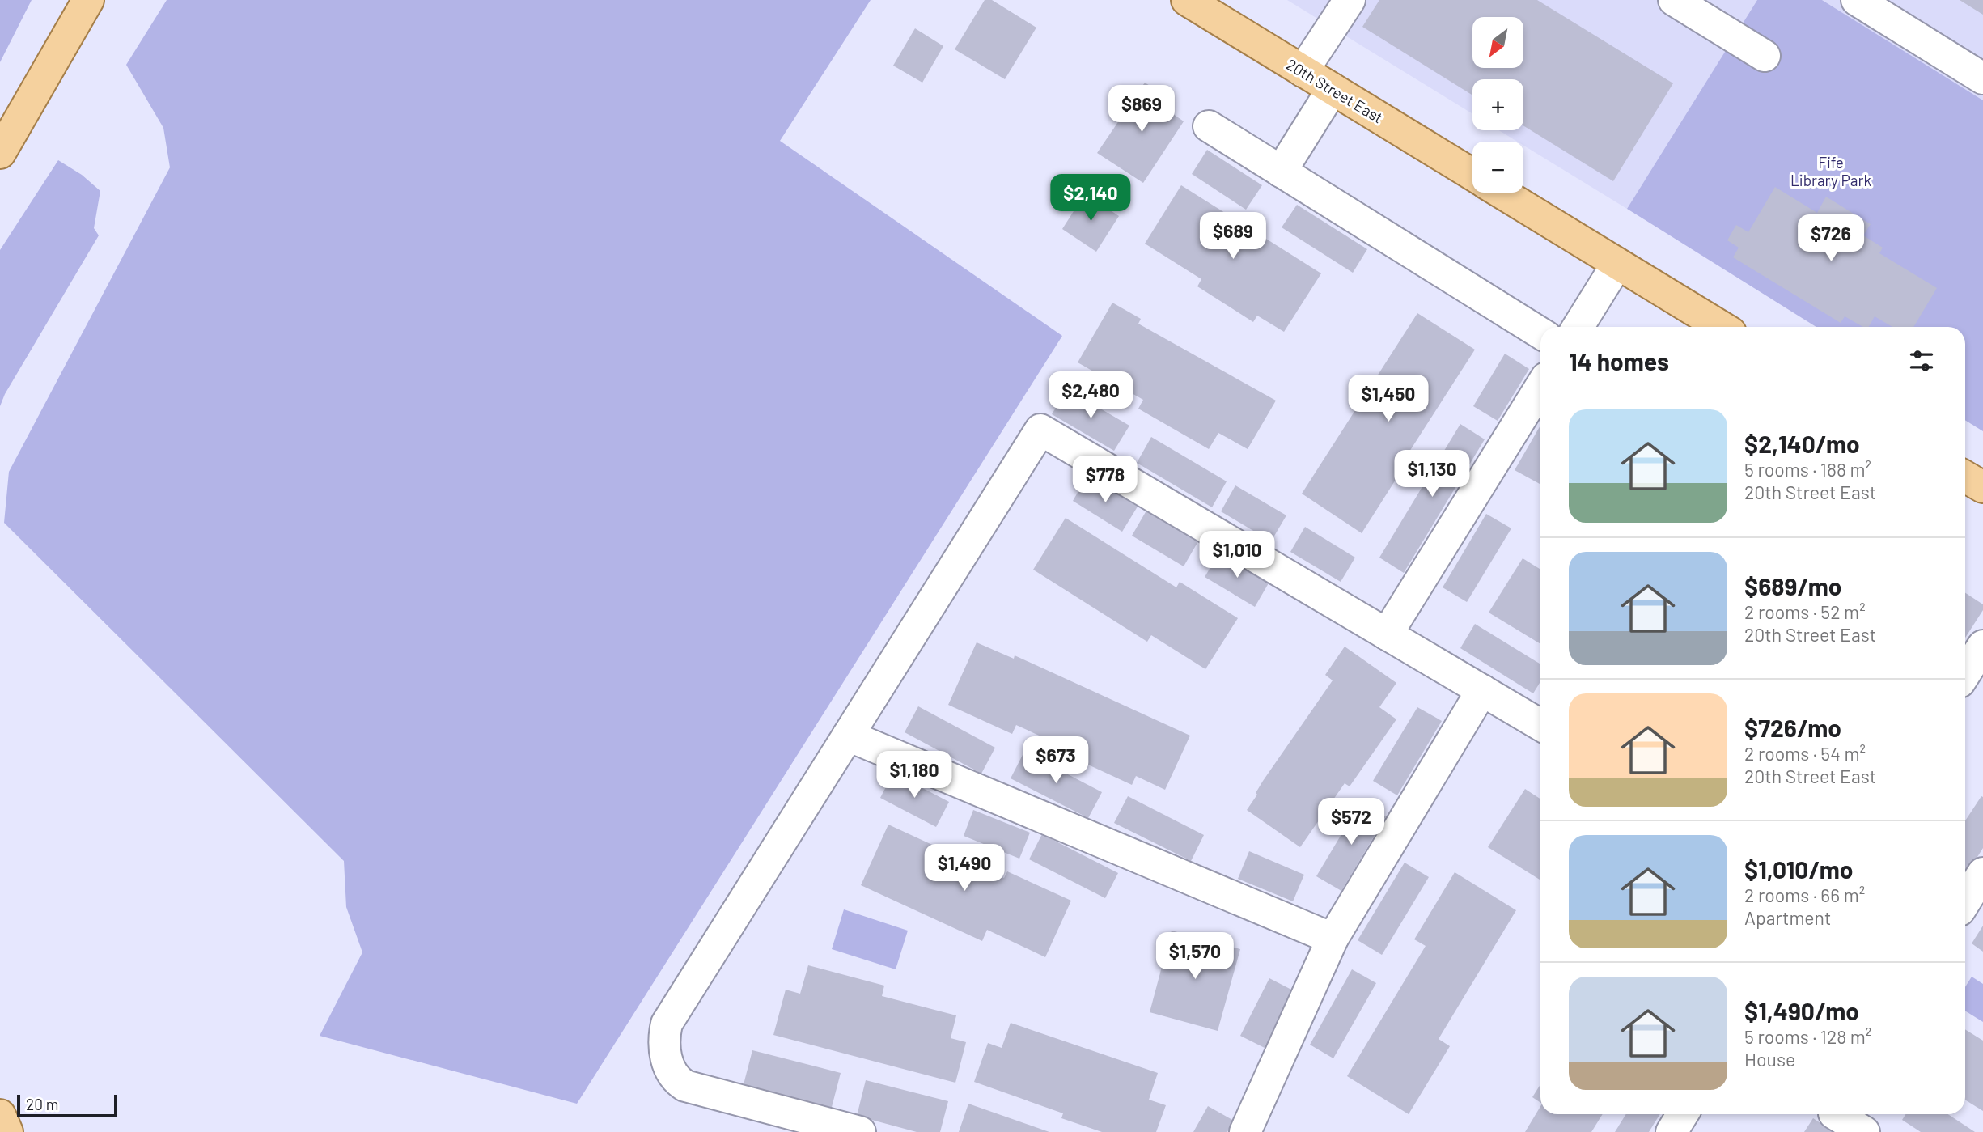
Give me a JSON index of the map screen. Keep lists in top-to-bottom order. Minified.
{"streets":{"main road":["20th Street East"]},"parks":["Fife Library Park"],"scale_bar":"20 m","north":"bottom left","page":{"map_buttons":["+","−"],"price":["$869","$2,140","$689","$726","$2,480","$1,450","$1,130","$778","$1,010","$673","$1,180","$572","$1,490","$1,570"],"heading":"14 homes","list":[{"name":"$2,140/mo","note":"5 rooms · 188 m² · 20th Street East"},{"name":"$689/mo","note":"2 rooms · 52 m² · 20th Street East"},{"name":"$726/mo","note":"2 rooms · 54 m² · 20th Street East"},{"name":"$1,010/mo","note":"2 rooms · 66 m² · Apartment"},{"name":"$1,490/mo","note":"5 rooms · 128 m² · House"}],"scale":"20 m"}}
